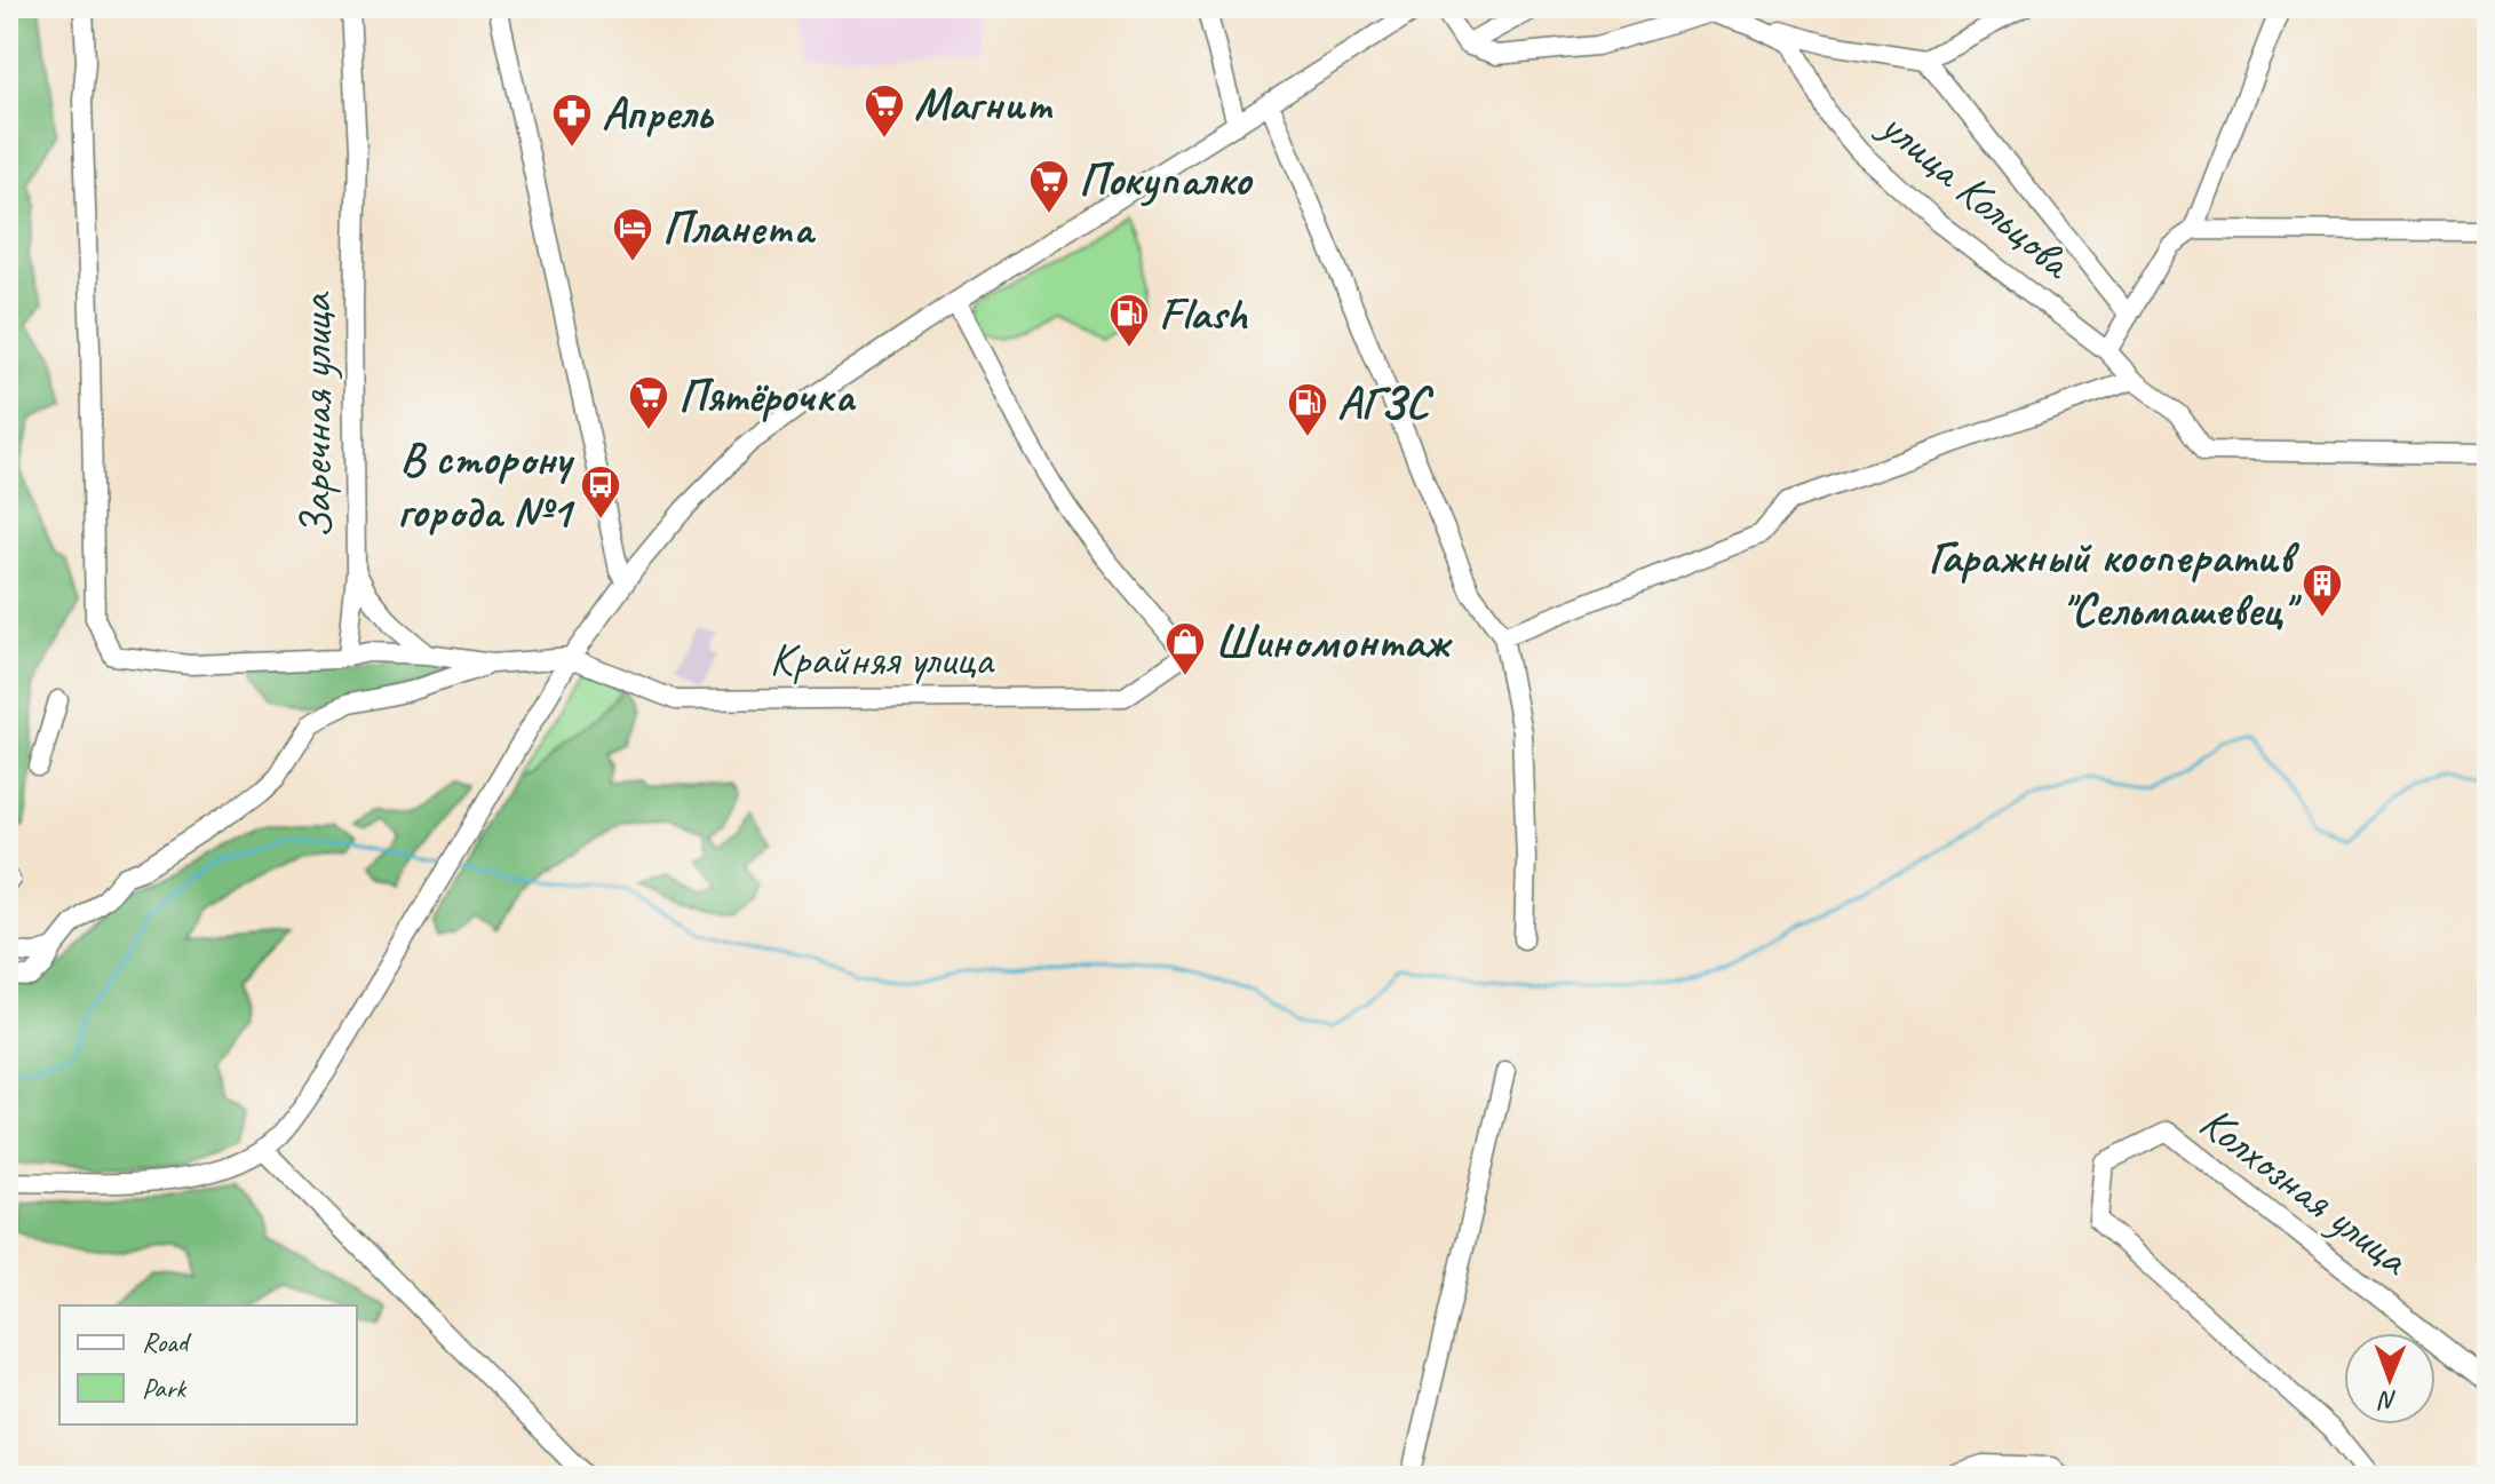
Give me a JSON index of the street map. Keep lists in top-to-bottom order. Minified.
{"streets":{"street":["улица Кольцова","Заречная улица","Крайняя улица","Колхозная улица"]},"places":{"supermarket":["Магнит","Покупалко","Пятёрочка"],"pharmacy":["Апрель"],"hotel":["Планета"],"fuel station":["Flash","АГЗС"],"bus stop":["В сторону города №1"],"building":["Гаражный кооператив \"Сельмашевец\""],"shop":["Шиномонтаж"]},"legend":["Road","Park"],"north":"bottom"}
